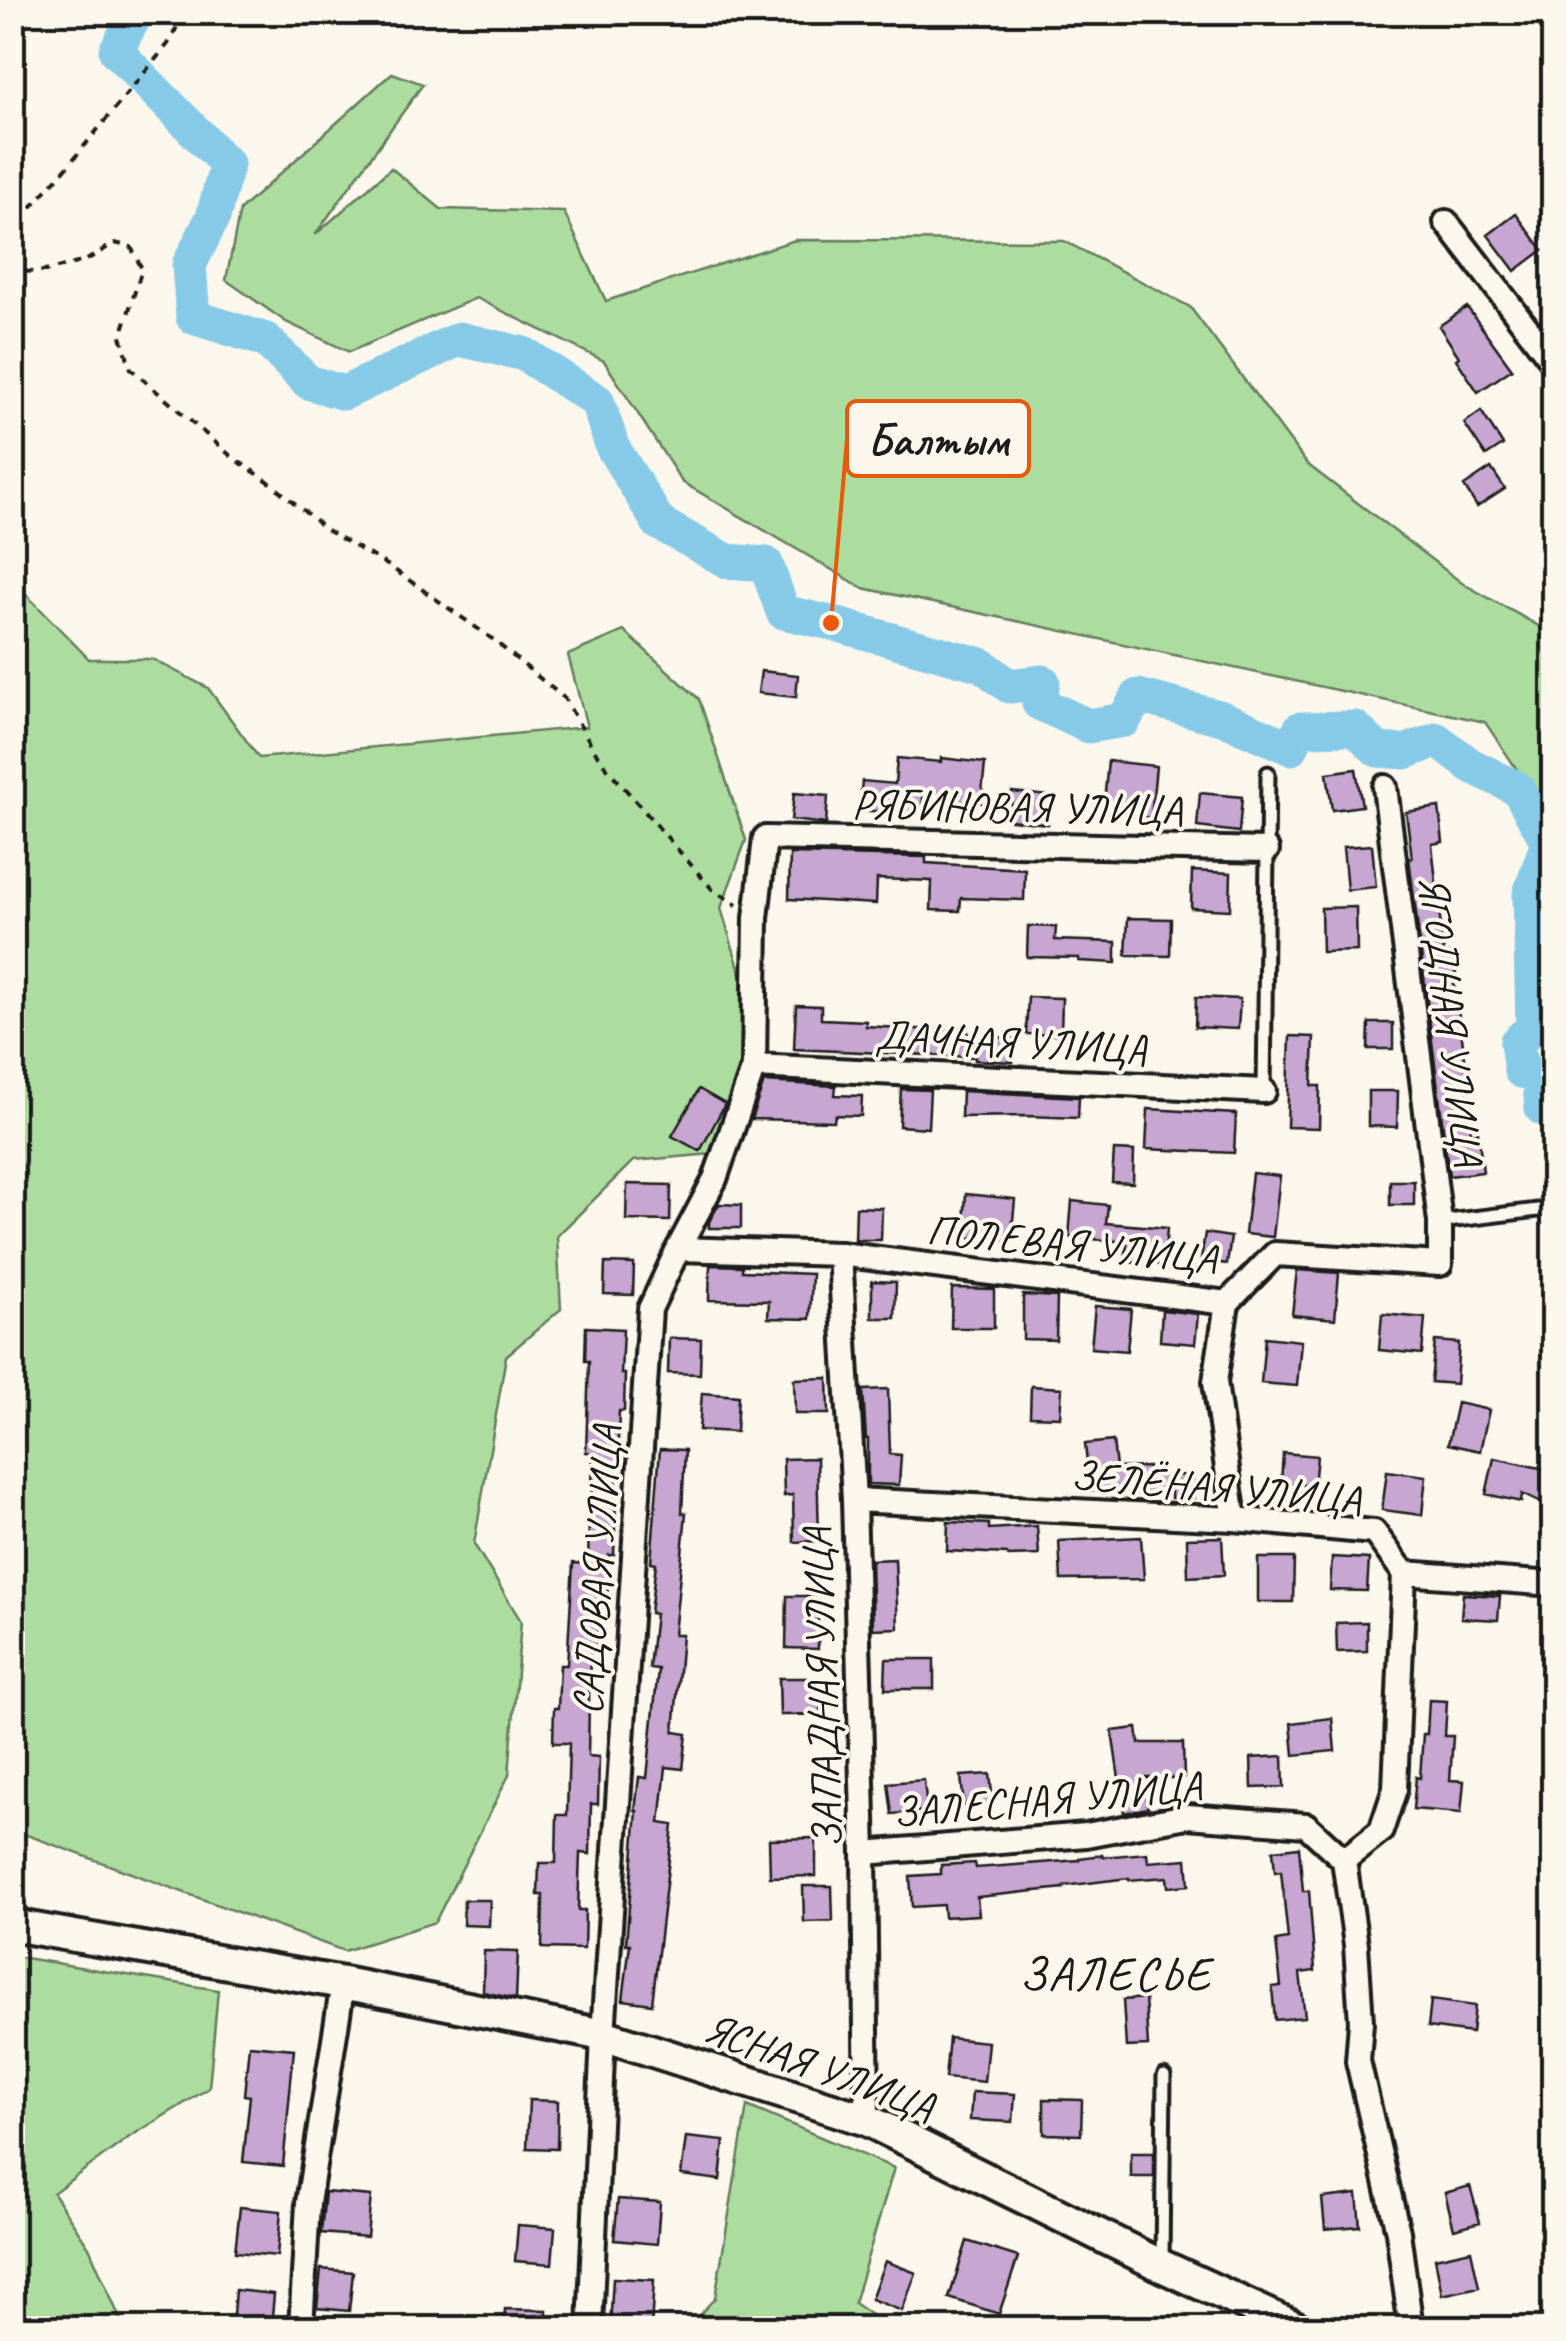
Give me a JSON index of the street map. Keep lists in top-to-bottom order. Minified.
{"streets":{"main road":["ЯСНАЯ УЛИЦА"],"street":["РЯБИНОВАЯ УЛИЦА","ЯГОДНАЯ УЛИЦА","ДАЧНАЯ УЛИЦА","ПОЛЕВАЯ УЛИЦА","ЗЕЛЁНАЯ УЛИЦА","САДОВАЯ УЛИЦА","ЗАПАДНАЯ УЛИЦА","ЗАЛЕСНАЯ УЛИЦА"]},"crossings":[["РЯБИНОВАЯ УЛИЦА","САДОВАЯ УЛИЦА"],["ЯГОДНАЯ УЛИЦА","ПОЛЕВАЯ УЛИЦА"],["ДАЧНАЯ УЛИЦА","САДОВАЯ УЛИЦА"],["ПОЛЕВАЯ УЛИЦА","САДОВАЯ УЛИЦА"],["ПОЛЕВАЯ УЛИЦА","ЗАПАДНАЯ УЛИЦА"],["ЗЕЛЁНАЯ УЛИЦА","ЗАПАДНАЯ УЛИЦА"],["САДОВАЯ УЛИЦА","ЯСНАЯ УЛИЦА"],["ЗАПАДНАЯ УЛИЦА","ЗАЛЕСНАЯ УЛИЦА"],["ЗАПАДНАЯ УЛИЦА","ЯСНАЯ УЛИЦА"]],"districts":["ЗАЛЕСЬЕ"],"places":["Балтым"]}
